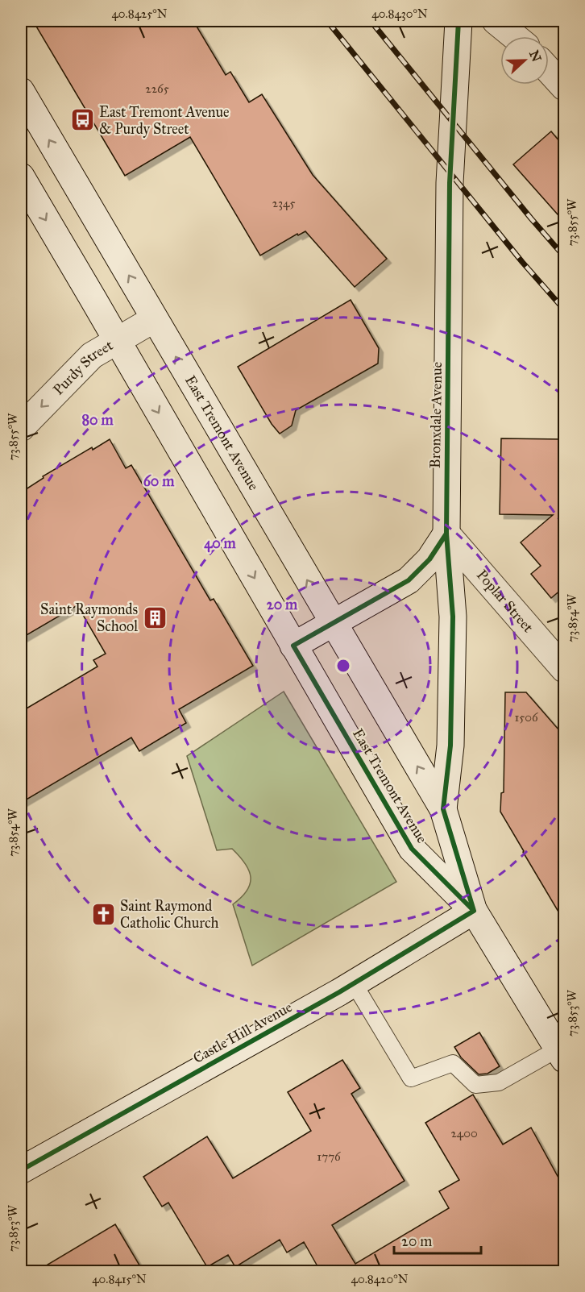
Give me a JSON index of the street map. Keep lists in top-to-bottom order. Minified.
{"streets":{"main road":["Purdy Street","Bronxdale Avenue","East Tremont Avenue","Poplar Street","Castle Hill Avenue"]},"crossings":[["Purdy Street","East Tremont Avenue"],["Bronxdale Avenue","East Tremont Avenue"],["Bronxdale Avenue","Poplar Street"],["East Tremont Avenue","Castle Hill Avenue"]],"one_way":["Purdy Street"],"places":{"bus stop":["East Tremont Avenue & Purdy Street"],"building":["Saint Raymonds School"],"church":["Saint Raymond Catholic Church"]},"house_numbers":["2265","2345","1506","2400","1776"],"scale_bar":"20 m","north":"right","coordinates":["40.8425°N","40.8430°N","73.855°W","73.854°W","73.853°W","40.8415°N","40.8420°N"],"rings":["80 m","60 m","40 m","20 m"]}
